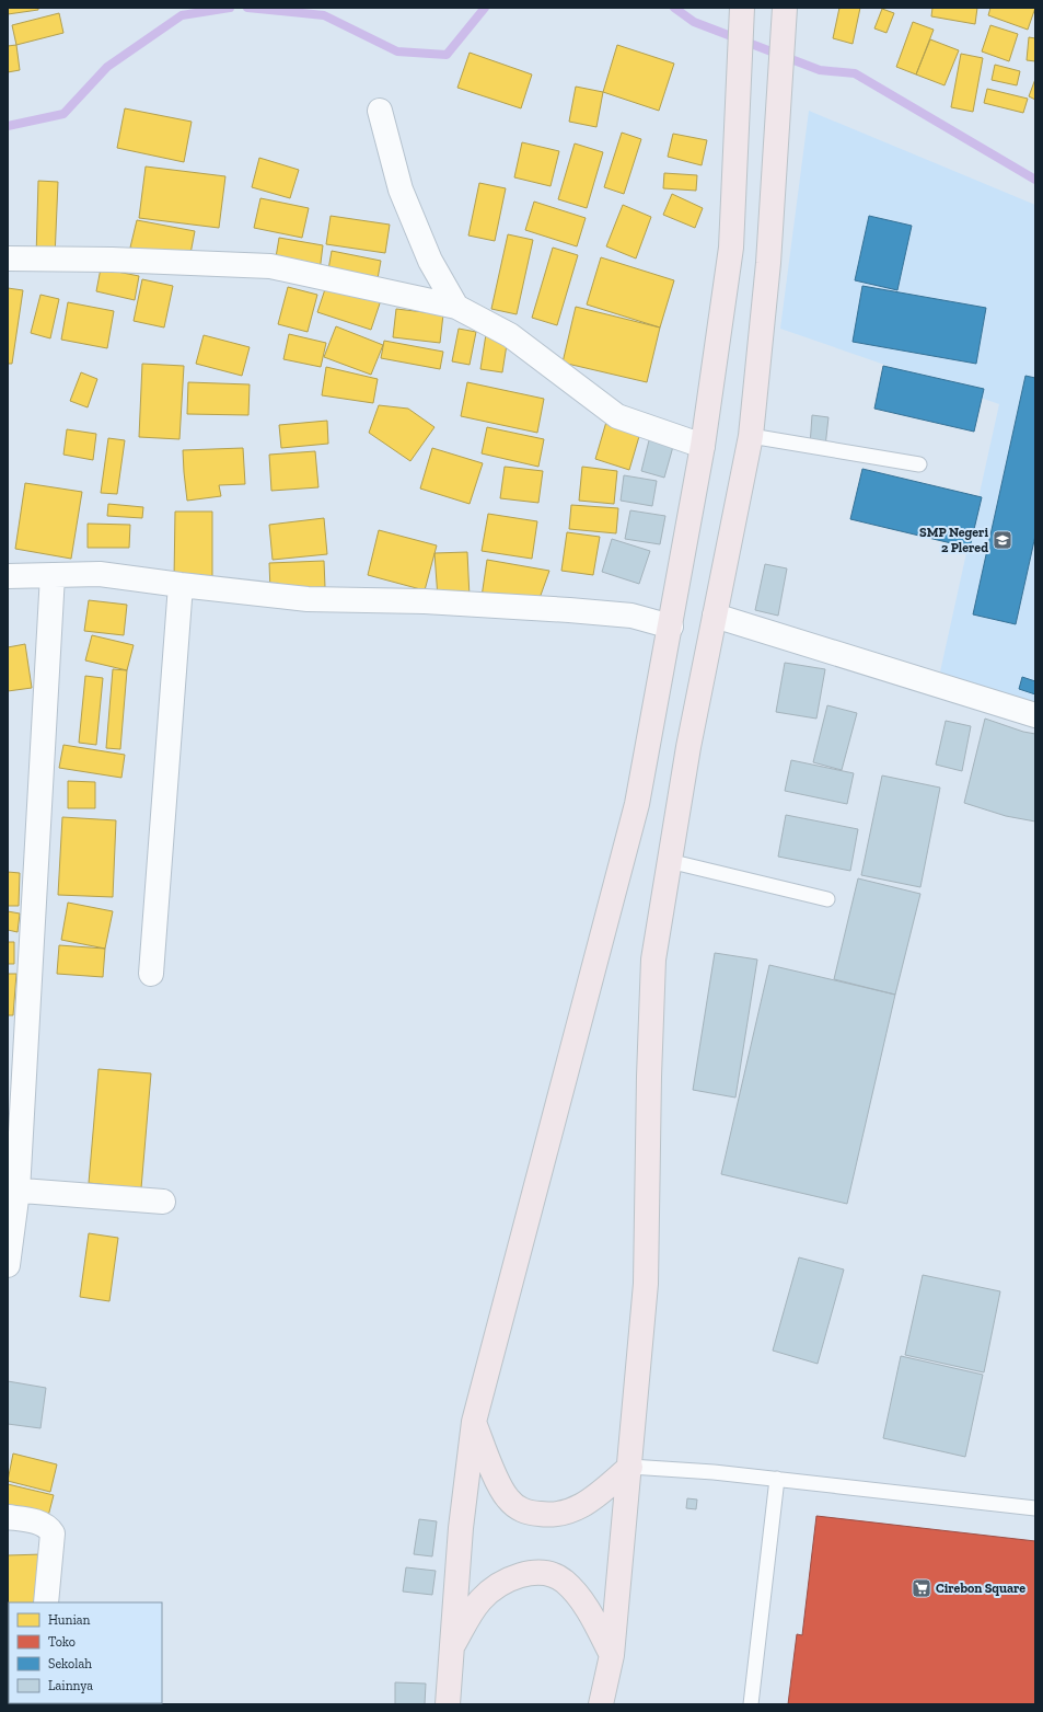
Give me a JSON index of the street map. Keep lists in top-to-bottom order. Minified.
{"places":{"school or university":["SMP Negeri 2 Plered"],"supermarket":["Cirebon Square"]},"legend":["Hunian","Toko","Sekolah","Lainnya"]}
